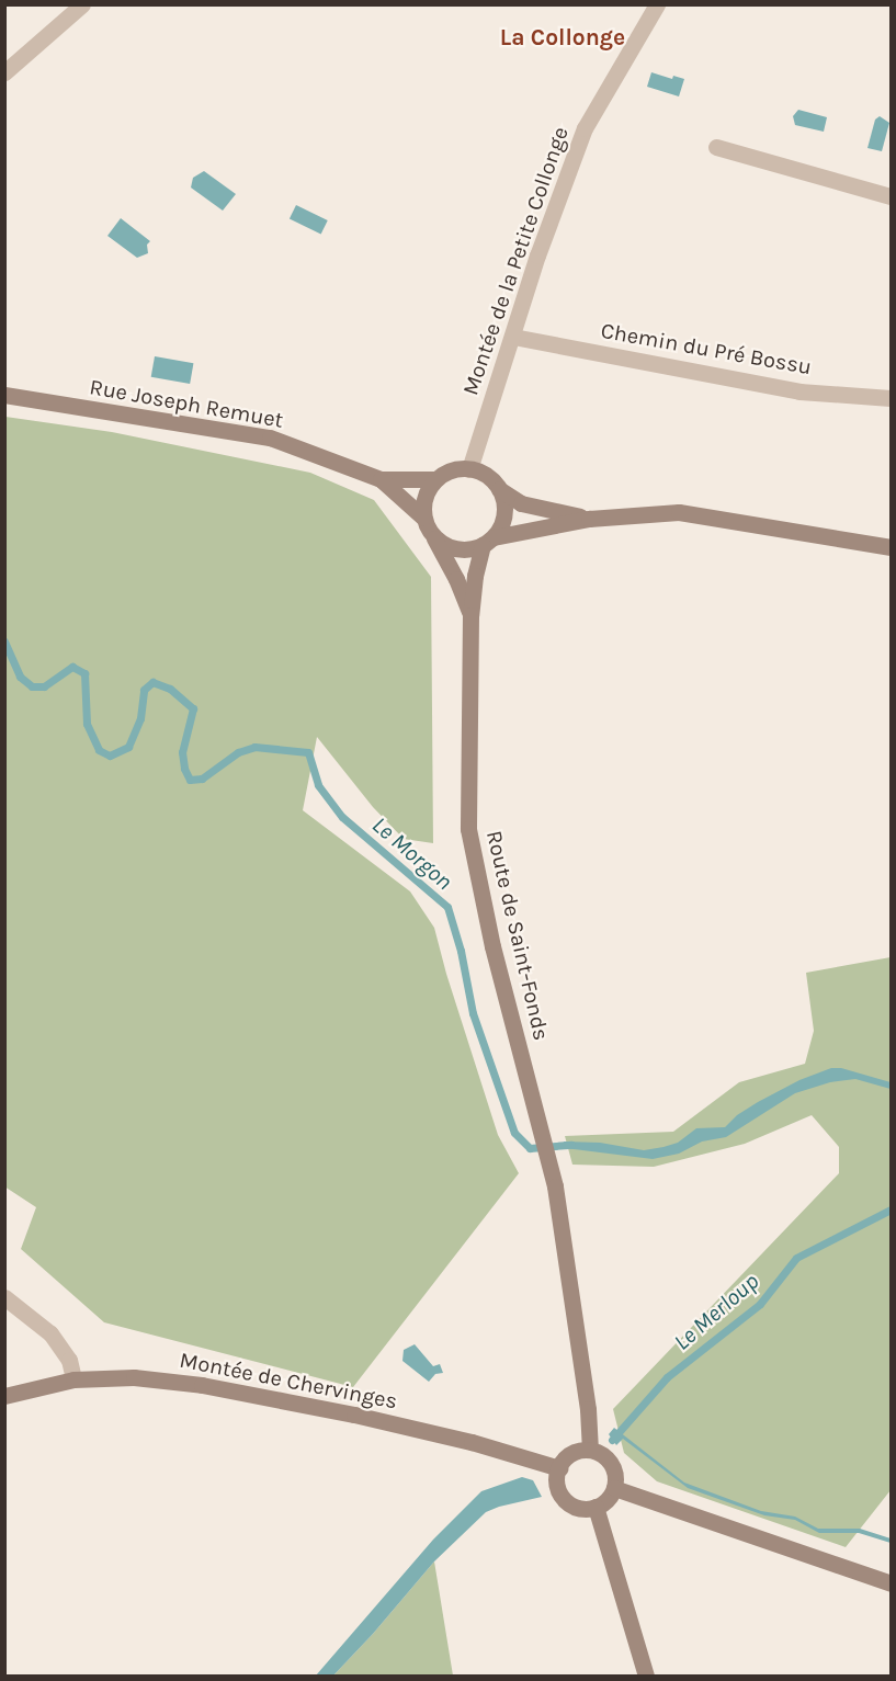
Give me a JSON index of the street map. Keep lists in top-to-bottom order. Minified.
{"streets":{"street":["Montée de la Petite Collonge","Chemin du Pré Bossu","Rue Joseph Remuet","Route de Saint-Fonds","Montée de Chervinges"]},"crossings":[["Montée de la Petite Collonge","Chemin du Pré Bossu"],["Montée de la Petite Collonge","Rue Joseph Remuet"],["Montée de la Petite Collonge","Route de Saint-Fonds"],["Rue Joseph Remuet","Route de Saint-Fonds"],["Route de Saint-Fonds","Montée de Chervinges"]],"districts":["La Collonge"],"water":["Le Morgon","Le Merloup"]}
